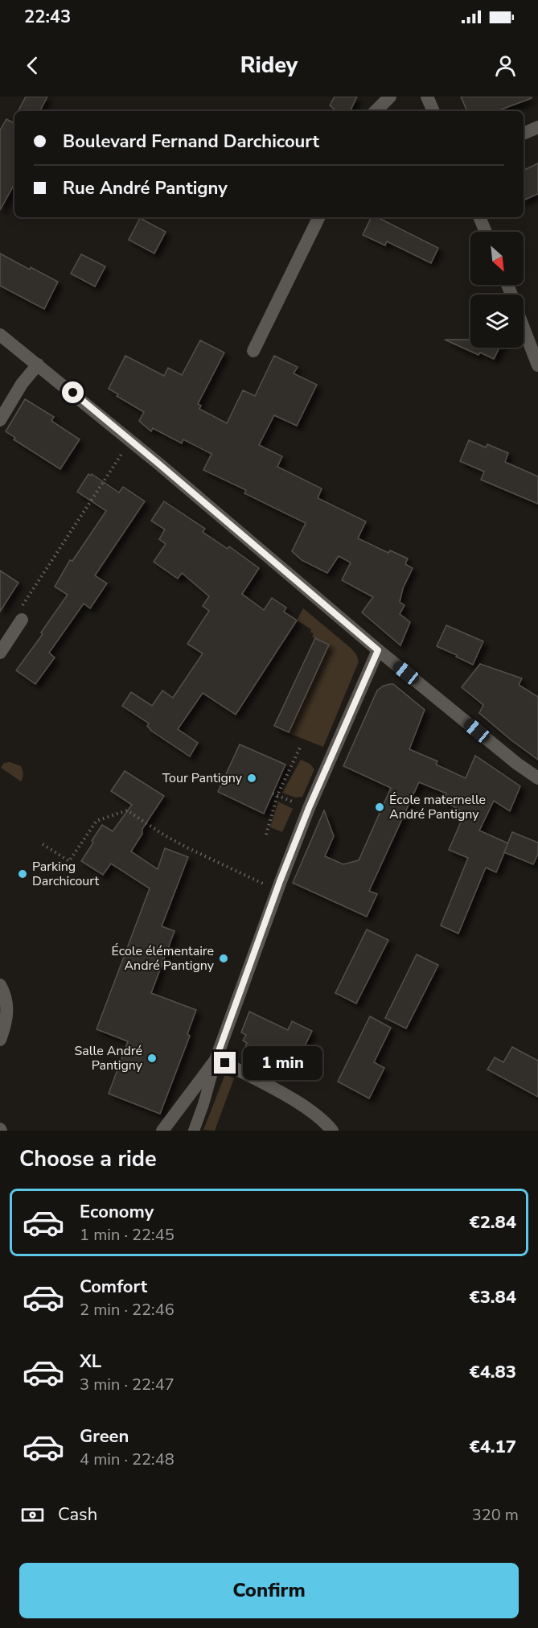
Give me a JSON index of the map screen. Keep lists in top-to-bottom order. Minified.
{"places":["Tour Pantigny","École maternelle André Pantigny","Parking Darchicourt","École élémentaire André Pantigny","Salle André Pantigny"],"north":"bottom right","page":{"status":"22:43","header":"Ridey","banner":["Boulevard Fernand Darchicourt","Rue André Pantigny"],"bubble":"1 min","heading":"Choose a ride","list":[{"name":"Economy","note":"1 min · 22:45","value":"€2.84"},{"name":"Comfort","note":"2 min · 22:46","value":"€3.84"},{"name":"XL","note":"3 min · 22:47","value":"€4.83"},{"name":"Green","note":"4 min · 22:48","value":"€4.17"}],"pay":["Cash","320 m"],"buttons":"Confirm"}}
